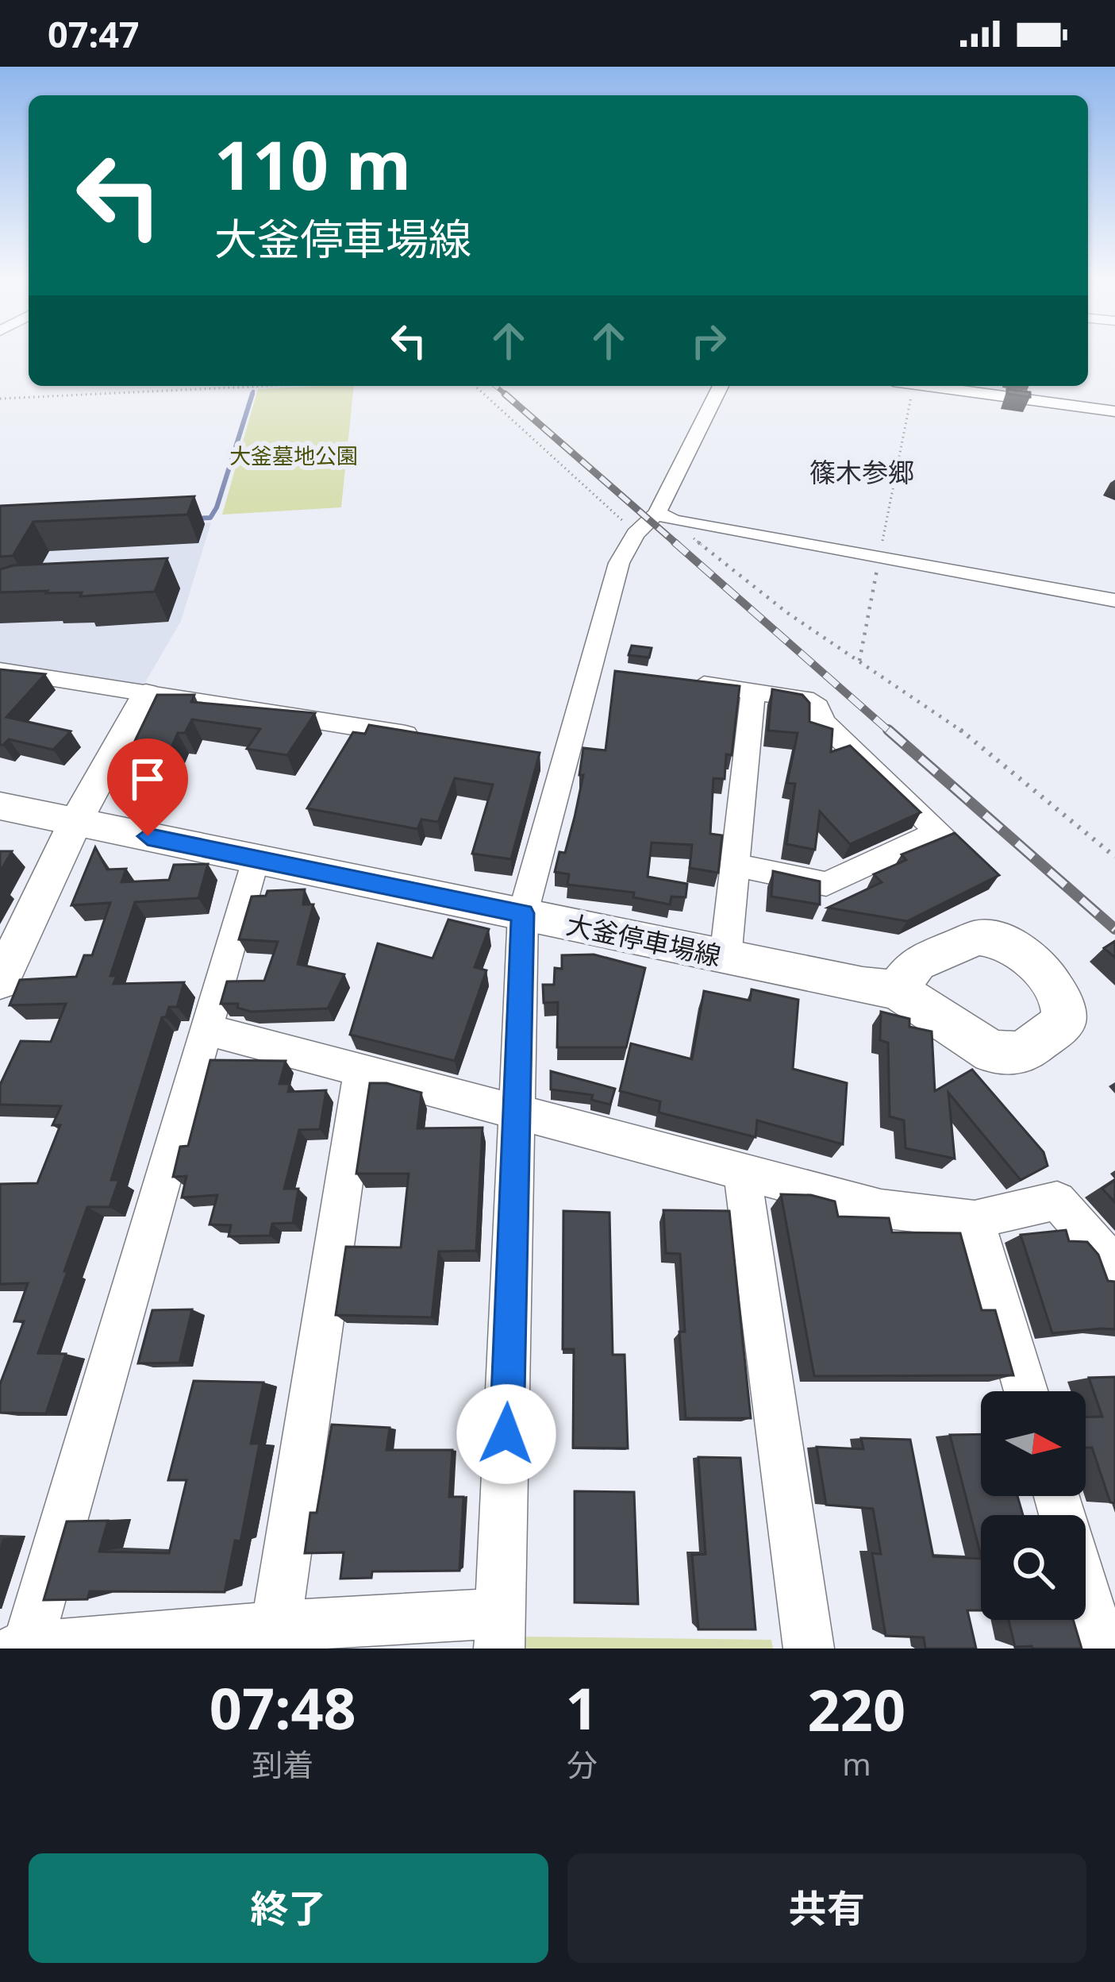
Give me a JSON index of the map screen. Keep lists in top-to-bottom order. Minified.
{"streets":{"main road":["大釜停車場線"]},"districts":["篠木参郷"],"parks":["大釜墓地公園"],"north":"right","page":{"status":"07:47","turn":["110 m","大釜停車場線"],"eta":["07:48","到着","1","分","220","m"],"buttons":["終了","共有"]}}
